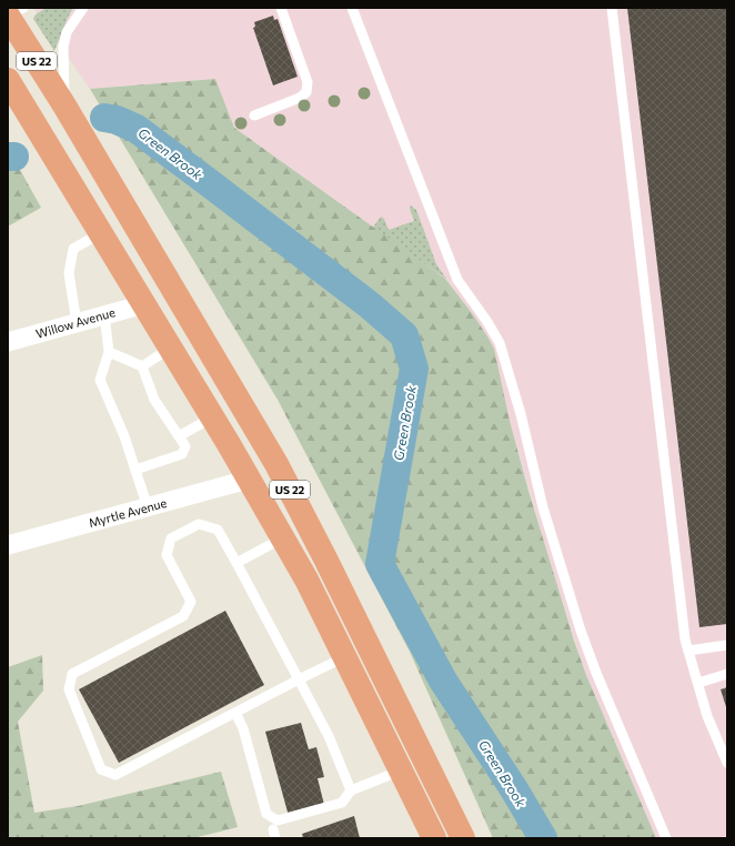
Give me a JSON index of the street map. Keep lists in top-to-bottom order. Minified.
{"streets":{"highway":["US 22"],"street":["Willow Avenue","Myrtle Avenue"]},"crossings":[["US 22","Willow Avenue"],["US 22","Myrtle Avenue"]],"water":["Green Brook"]}
